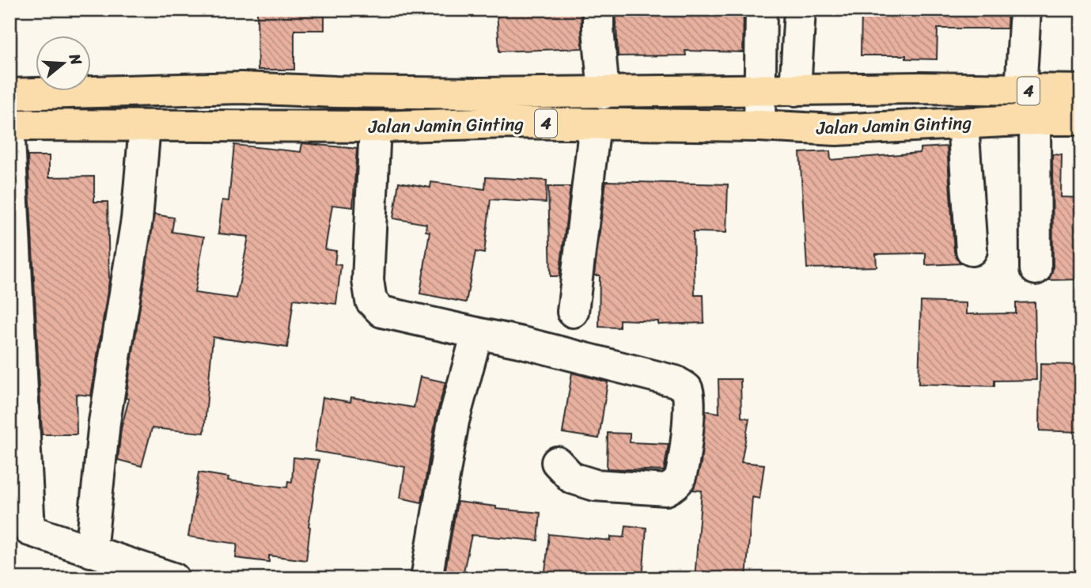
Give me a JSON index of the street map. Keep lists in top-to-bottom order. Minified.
{"streets":{"highway":["4","Jalan Jamin Ginting"]},"north":"right"}
